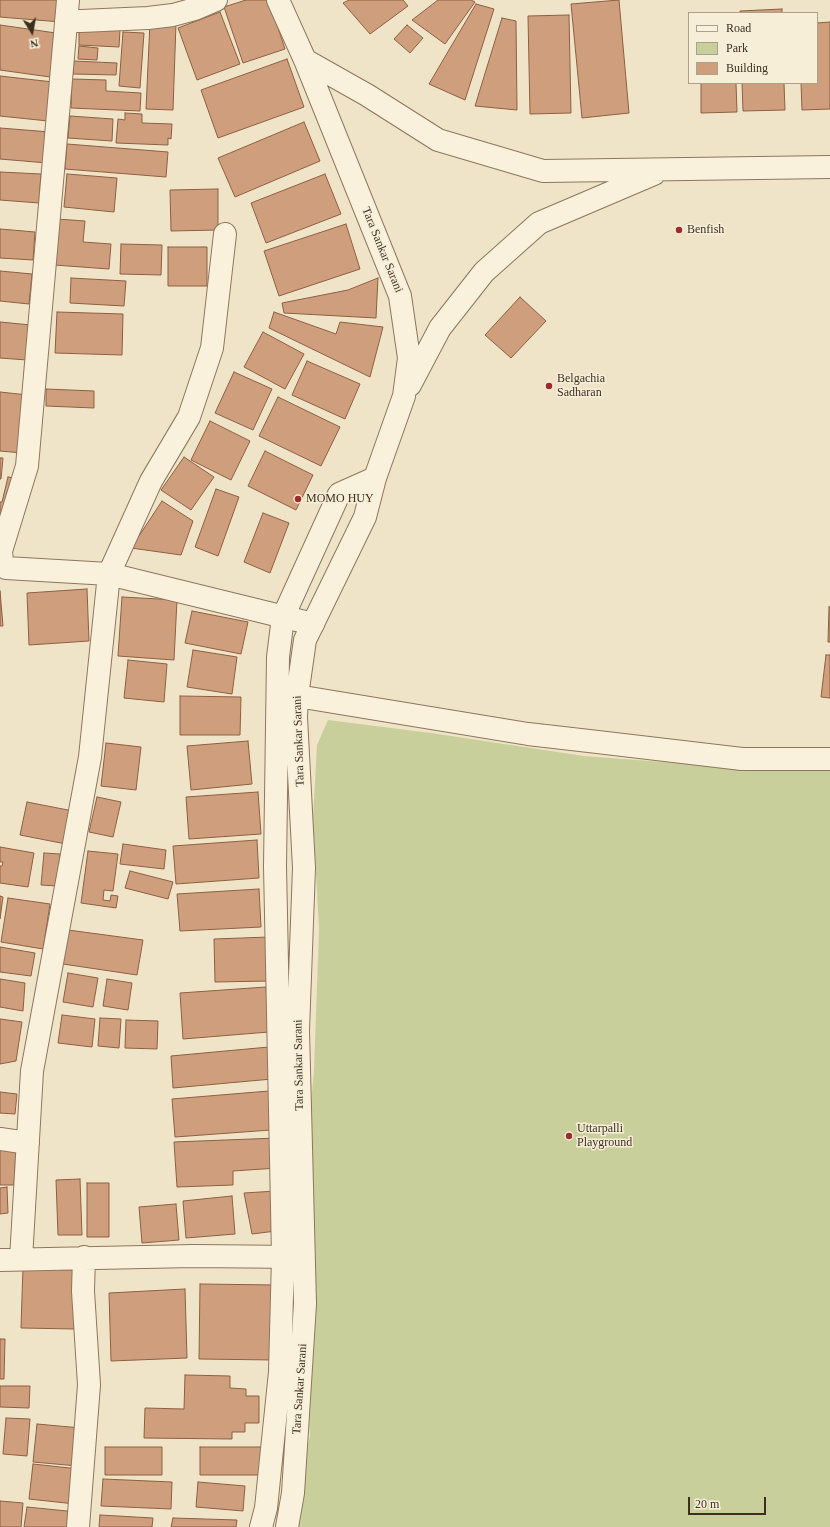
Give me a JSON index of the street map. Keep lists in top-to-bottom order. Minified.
{"streets":{"street":["Tara Sankar Sarani"]},"places":["Benfish","Belgachia Sadharan","MOMO HUY","Uttarpalli Playground"],"legend":["Road","Park","Building"],"scale_bar":"20 m","north":"bottom"}
